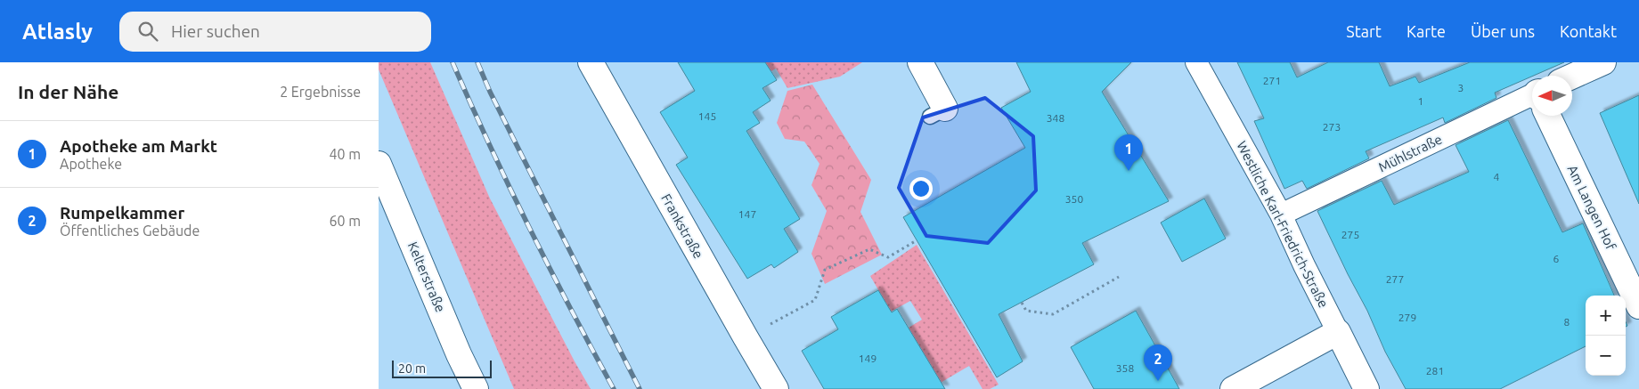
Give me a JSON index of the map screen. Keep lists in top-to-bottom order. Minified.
{"streets":{"street":["Mühlstraße","Am Langen Hof","Westliche Karl-Friedrich-Straße","Frankstraße","Kelterstraße"]},"crossings":[["Mühlstraße","Westliche Karl-Friedrich-Straße"]],"house_numbers":["271","3","1","145","348","273","4","350","147","275","6","277","279","8","149","358","281"],"scale_bar":"20 m","north":"left","page":{"header":"Atlasly","search":"Hier suchen","nav":["Start","Karte","Über uns","Kontakt"],"heading":["In der Nähe","2 Ergebnisse"],"list":[{"mark":"1","name":"Apotheke am Markt","note":"Apotheke","value":"40 m"},{"mark":"2","name":"Rumpelkammer","note":"Öffentliches Gebäude","value":"60 m"}],"pins":["1","2"],"map_buttons":["+","−"],"scale":"20 m"}}
